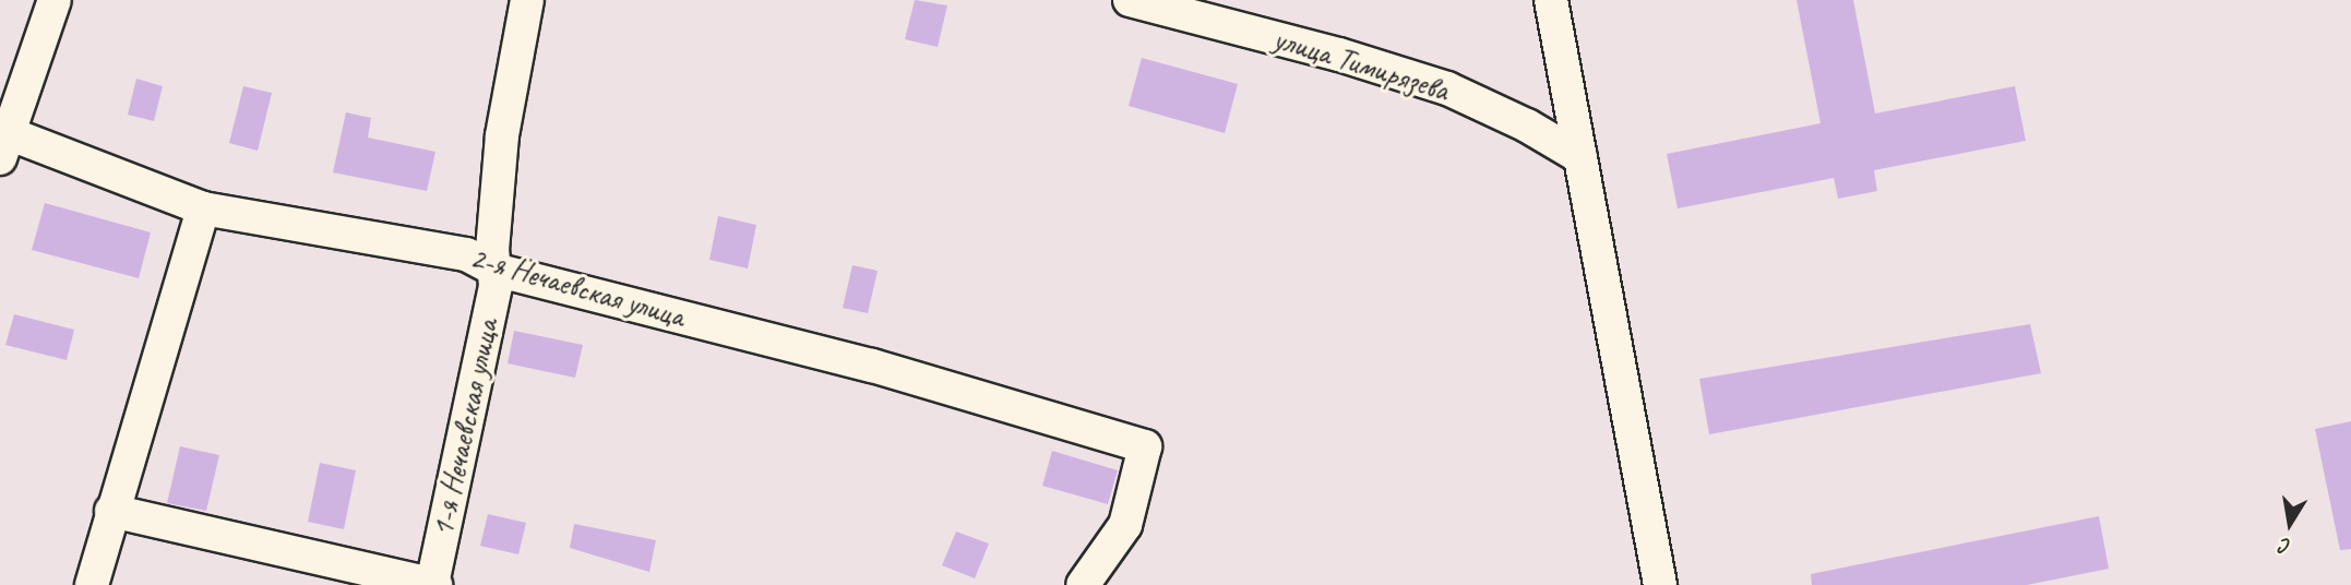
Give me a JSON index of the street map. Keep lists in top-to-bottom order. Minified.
{"streets":{"street":["улица Тимирязева","2-я Нечаевская улица","1-я Нечаевская улица"]},"crossings":[["2-я Нечаевская улица","1-я Нечаевская улица"]],"north":"bottom"}
